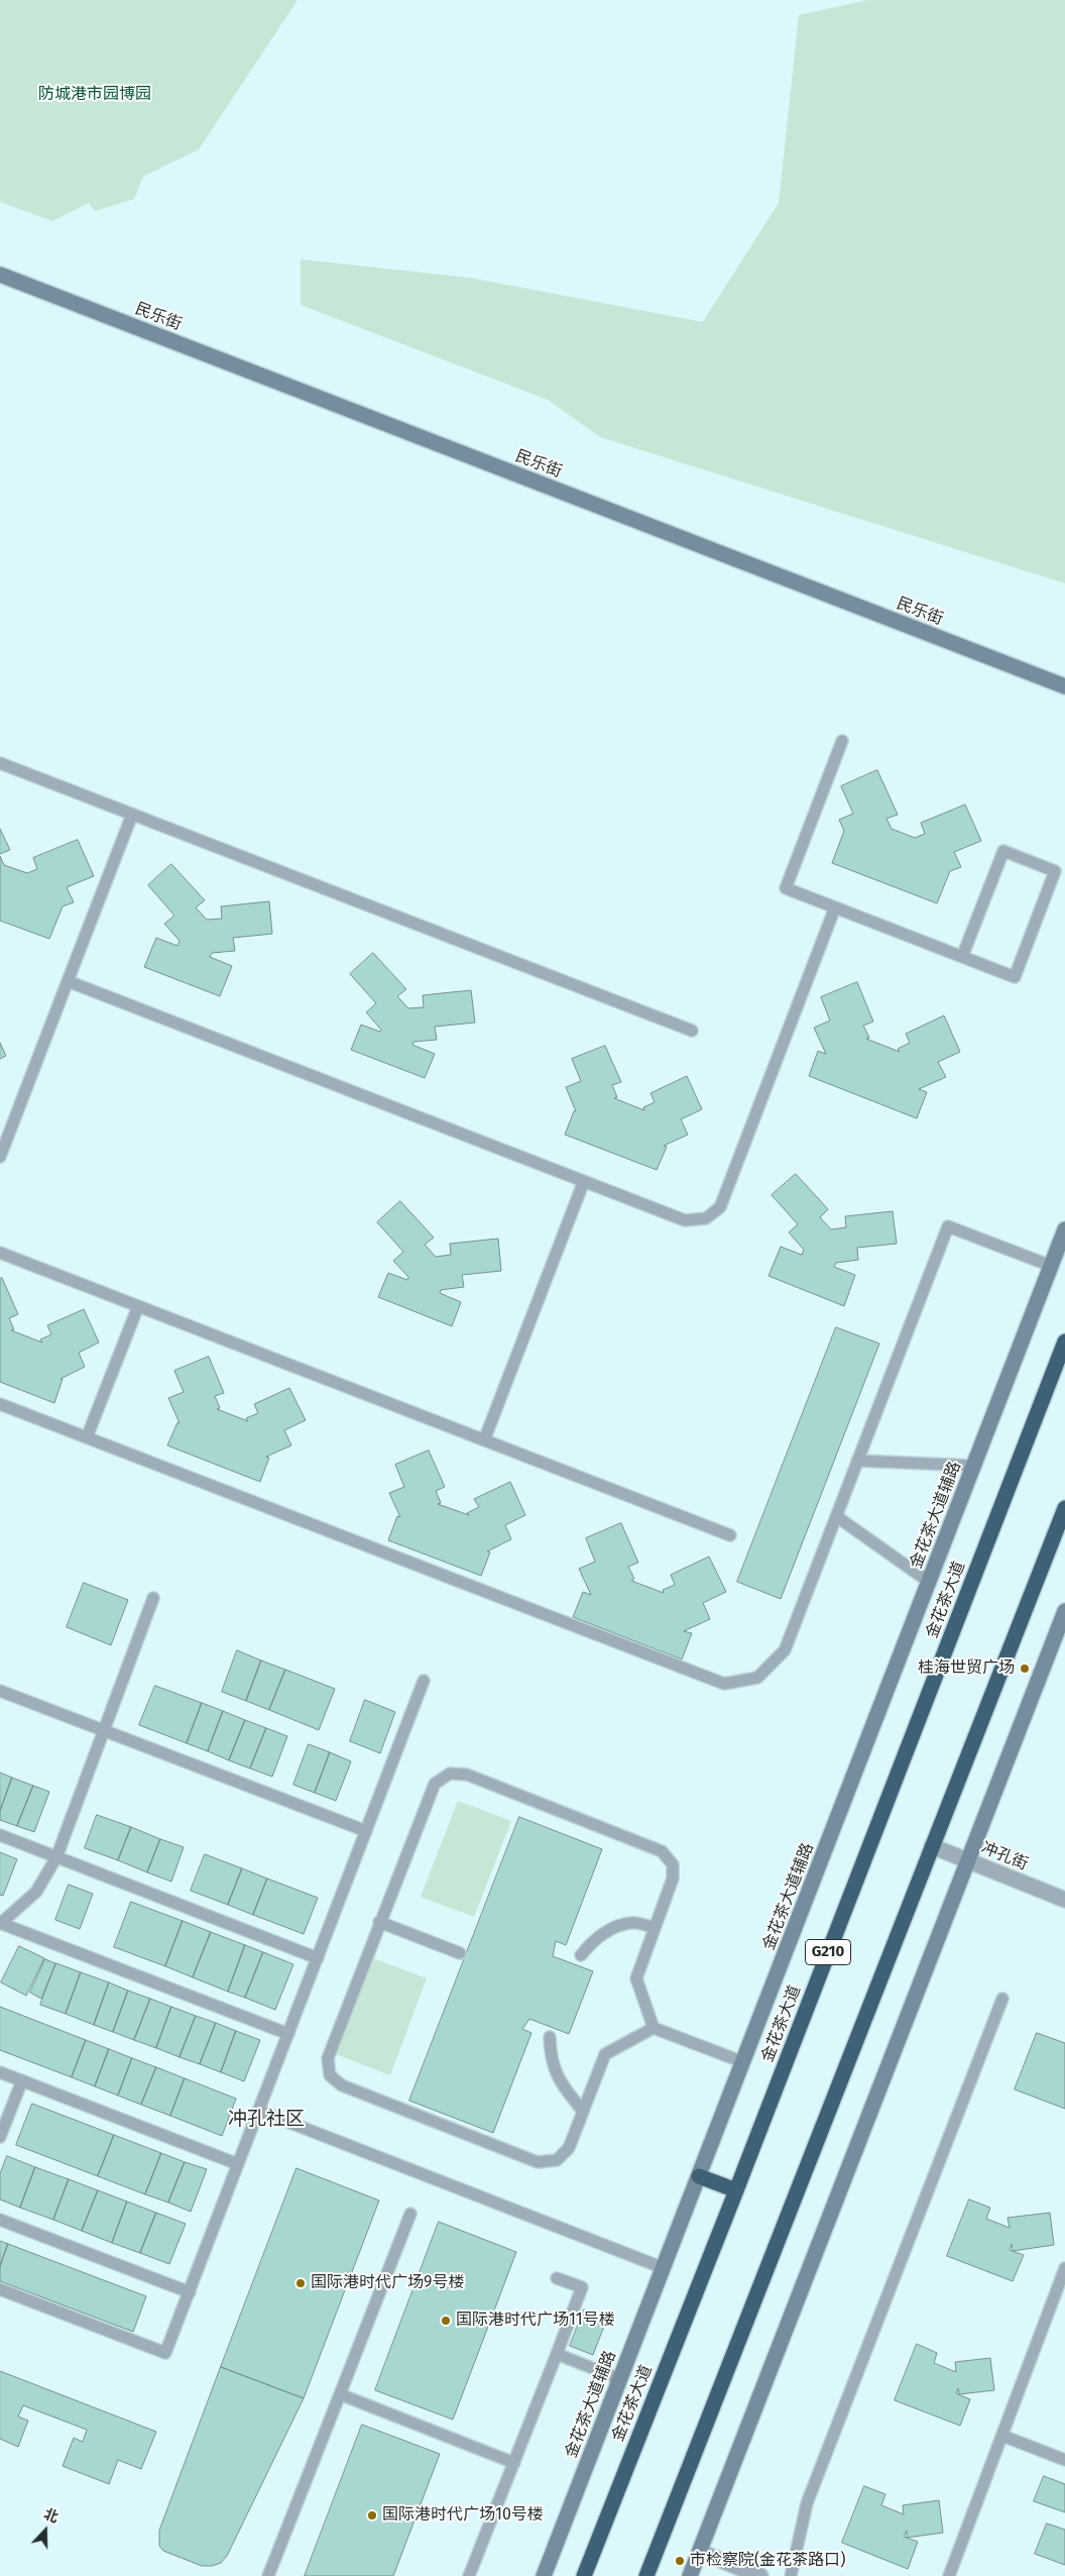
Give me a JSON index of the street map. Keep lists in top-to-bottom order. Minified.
{"streets":{"highway":["金花茶大道","G210"],"street":["民乐街","金花茶大道辅路","冲孔街"]},"districts":["冲孔社区"],"parks":["防城港市园博园"],"places":["桂海世贸广场","国际港时代广场9号楼","国际港时代广场11号楼","国际港时代广场10号楼","市检察院(金花茶路口)"],"north":"top"}
